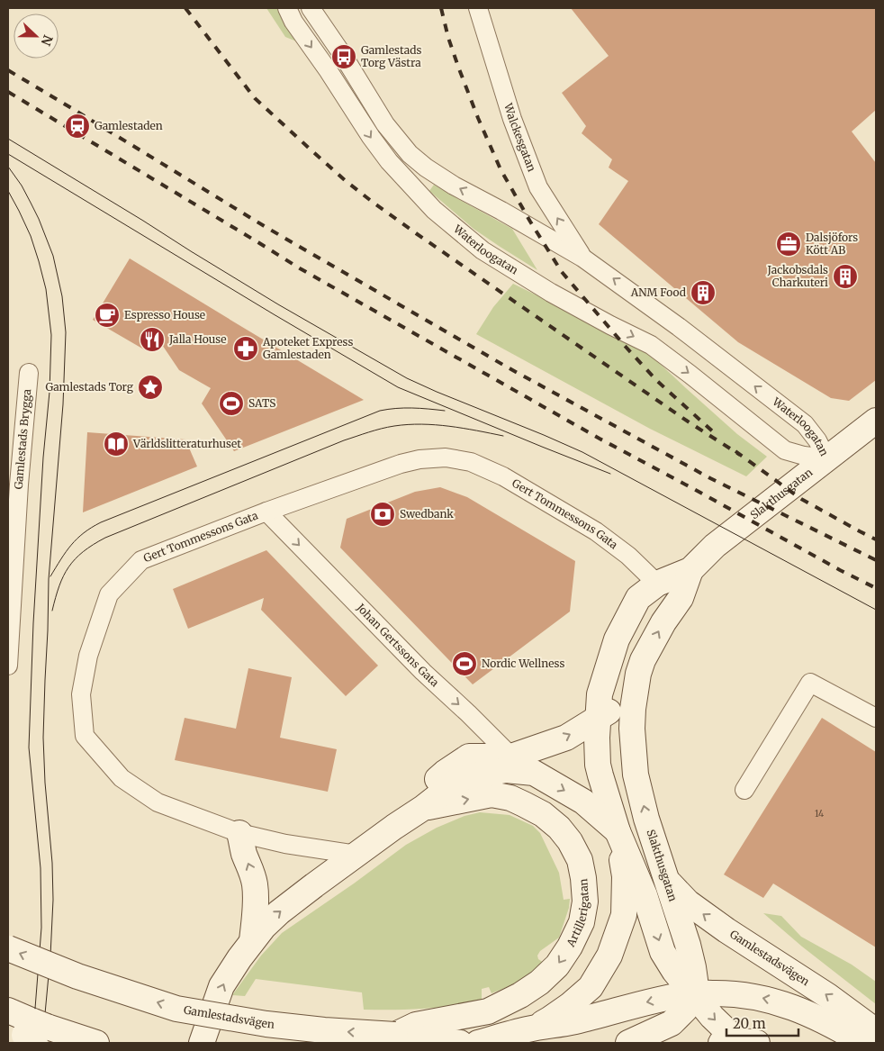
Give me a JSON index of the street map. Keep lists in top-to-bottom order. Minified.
{"streets":{"main road":["Slakthusgatan","Artillerigatan","Gamlestadsvägen"],"street":["Walckesgatan","Waterloogatan","Gamlestads Brygga","Gert Tommessons Gata","Johan Gertssons Gata"]},"crossings":[["Walckesgatan","Waterloogatan"],["Waterloogatan","Slakthusgatan"],["Slakthusgatan","Gert Tommessons Gata"],["Slakthusgatan","Artillerigatan"],["Slakthusgatan","Gamlestadsvägen"],["Gert Tommessons Gata","Johan Gertssons Gata"],["Gert Tommessons Gata","Artillerigatan"],["Johan Gertssons Gata","Artillerigatan"],["Artillerigatan","Gamlestadsvägen"]],"one_way":["Walckesgatan","Johan Gertssons Gata"],"places":{"bus stop":["Gamlestads Torg Västra"],"station":["Gamlestaden"],"office":["Dalsjöfors Kött AB"],"building":["Jackobsdals Charkuteri","ANM Food"],"cafe":["Espresso House"],"restaurant":["Jalla House"],"pharmacy":["Apoteket Express Gamlestaden"],"place":["Gamlestads Torg"],"sports":["SATS","Nordic Wellness"],"library":["Världslitteraturhuset"],"bank":["Swedbank"]},"house_numbers":["14"],"scale_bar":"20 m","north":"right"}
